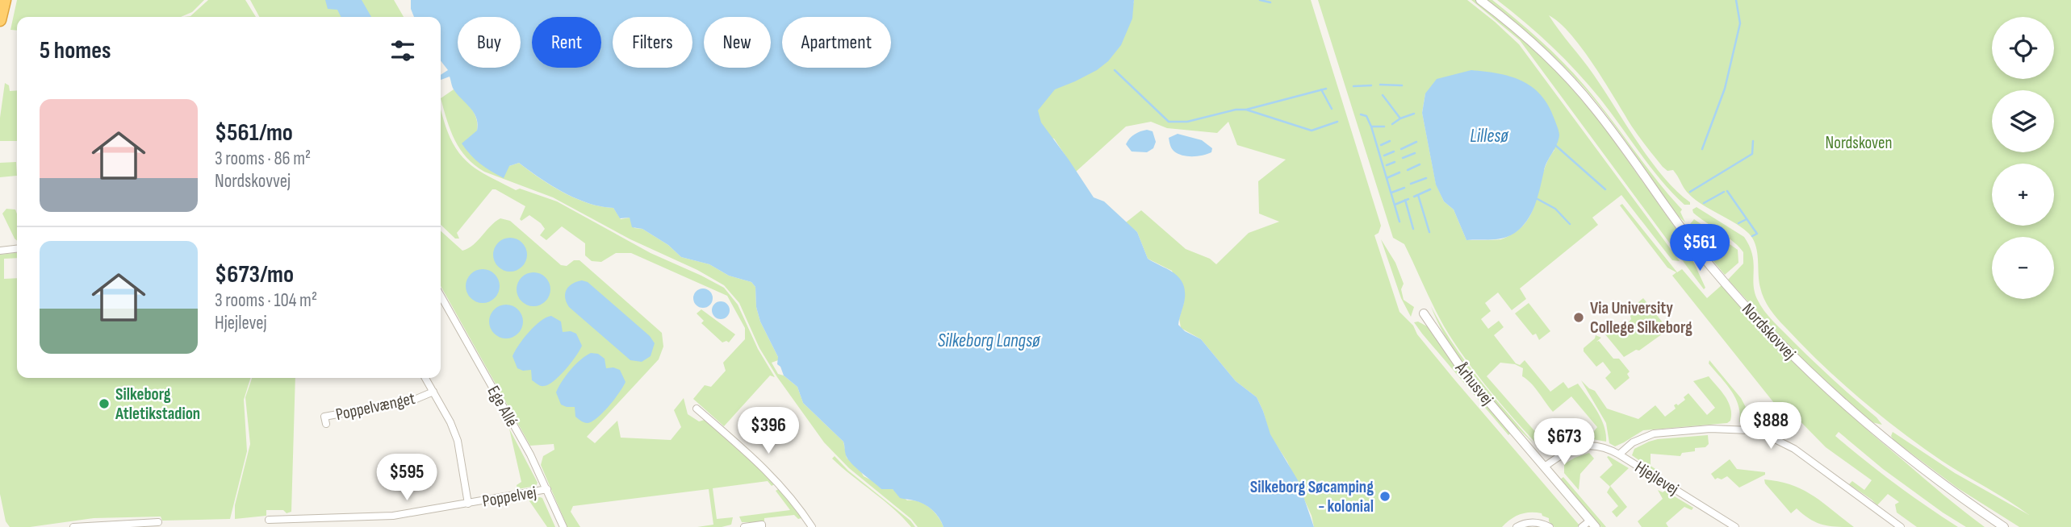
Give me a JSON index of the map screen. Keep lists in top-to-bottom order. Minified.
{"streets":{"street":["Nordskovvej","Århusvej","Poppelvænget","Ege Allé","Hjejlevej","Poppelvej"]},"crossings":[["Århusvej","Hjejlevej"],["Ege Allé","Poppelvej"]],"water":["Lillesø","Silkeborg Langsø"],"parks":["Nordskoven"],"places":["Via University College Silkeborg","Silkeborg Atletikstadion","Silkeborg Søcamping - kolonial"],"page":{"map_buttons":["+","−"],"chip":["Buy","Rent","Filters","New","Apartment"],"heading":"5 homes","list":[{"name":"$561/mo","note":"3 rooms · 86 m² · Nordskovvej"},{"name":"$673/mo","note":"3 rooms · 104 m² · Hjejlevej"}],"price":["$561","$888","$396","$673","$595"]}}
